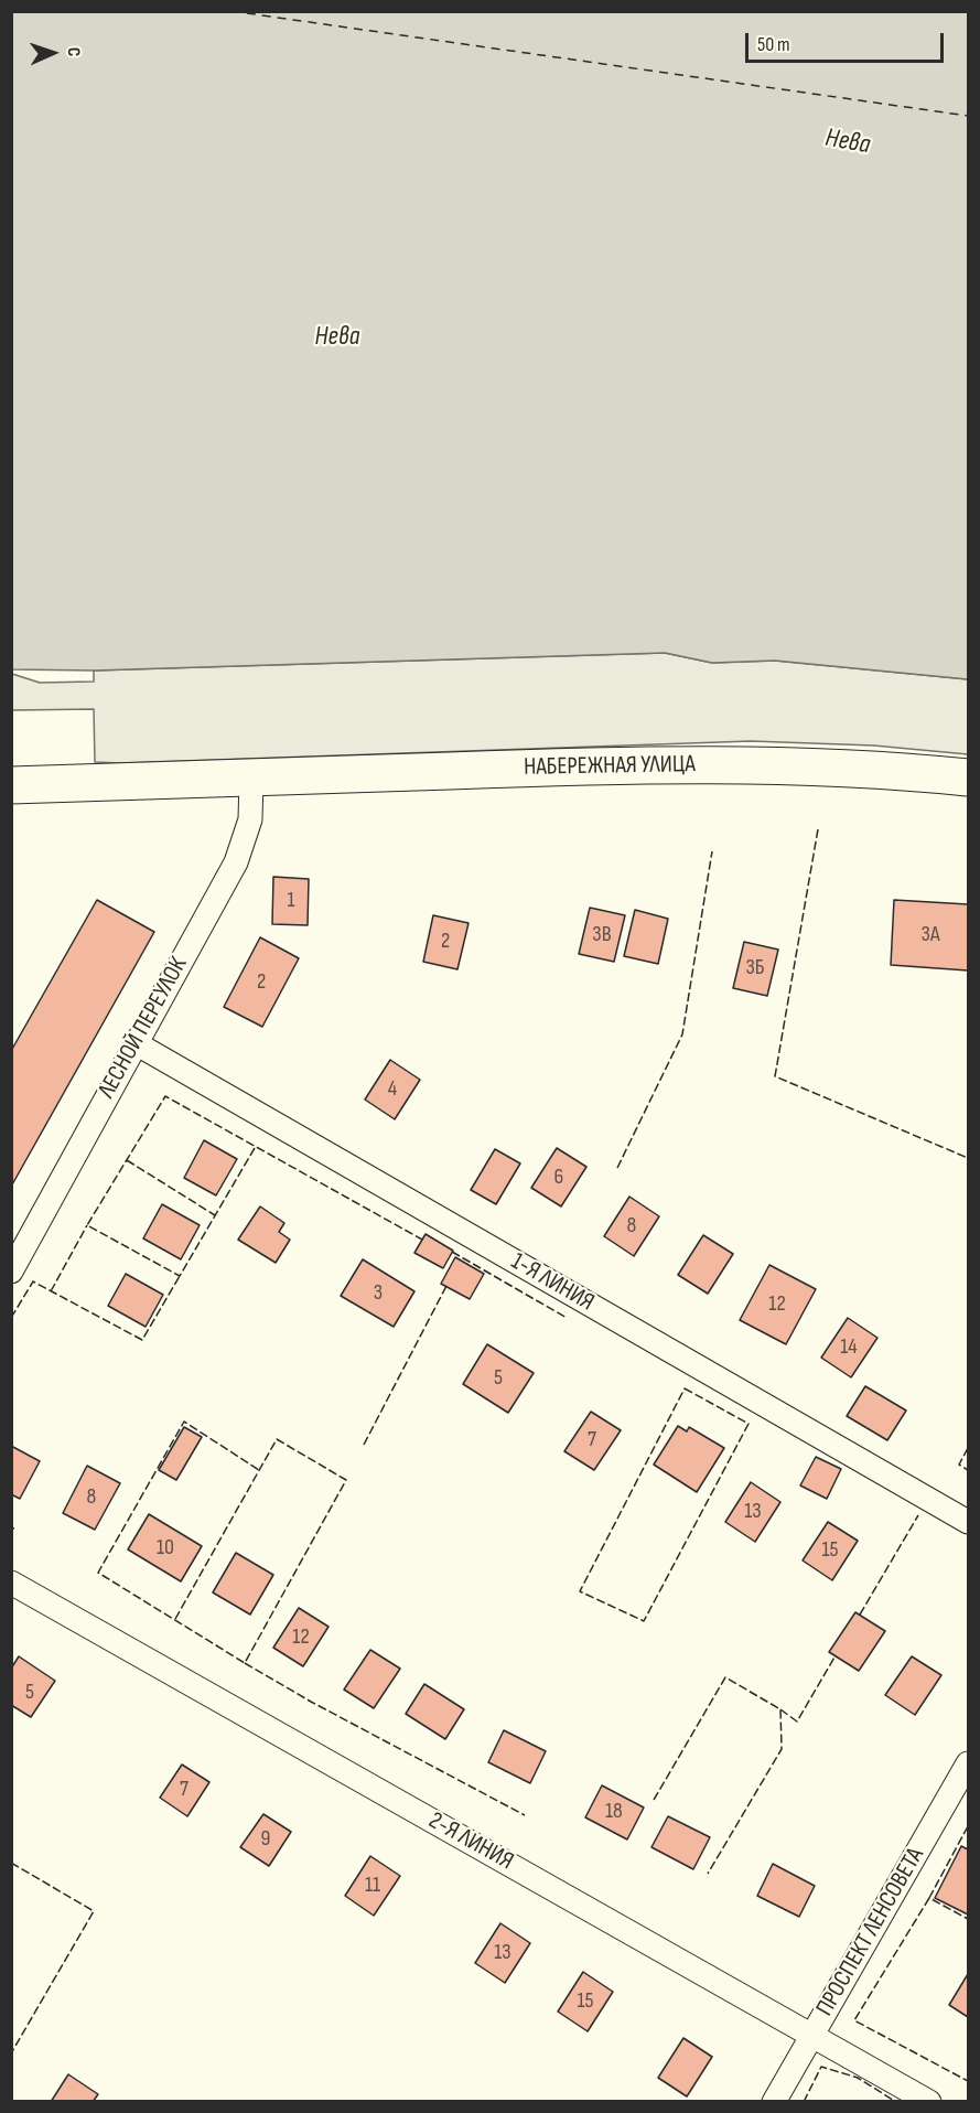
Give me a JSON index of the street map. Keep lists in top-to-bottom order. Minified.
{"streets":{"main road":["НАБЕРЕЖНАЯ УЛИЦА"],"street":["ЛЕСНОЙ ПЕРЕУЛОК","1-Я ЛИНИЯ","2-Я ЛИНИЯ","ПРОСПЕКТ ЛЕНСОВЕТА"]},"crossings":[["НАБЕРЕЖНАЯ УЛИЦА","ЛЕСНОЙ ПЕРЕУЛОК"],["ЛЕСНОЙ ПЕРЕУЛОК","1-Я ЛИНИЯ"],["2-Я ЛИНИЯ","ПРОСПЕКТ ЛЕНСОВЕТА"]],"water":["Нева"],"house_numbers":["1","3В","3А","2","3Б","2","4","6","8","3","12","14","5","7","8","13","10","15","12","5","7","18","9","11","13","15"],"scale_bar":"50 m","north":"right"}
